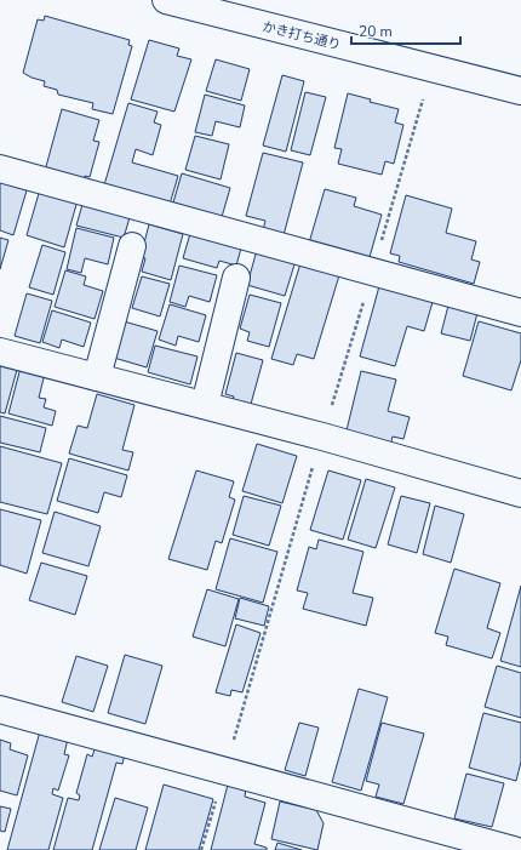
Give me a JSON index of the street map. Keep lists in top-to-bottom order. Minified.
{"streets":{"street":["かき打ち通り"]},"scale_bar":"20 m"}
